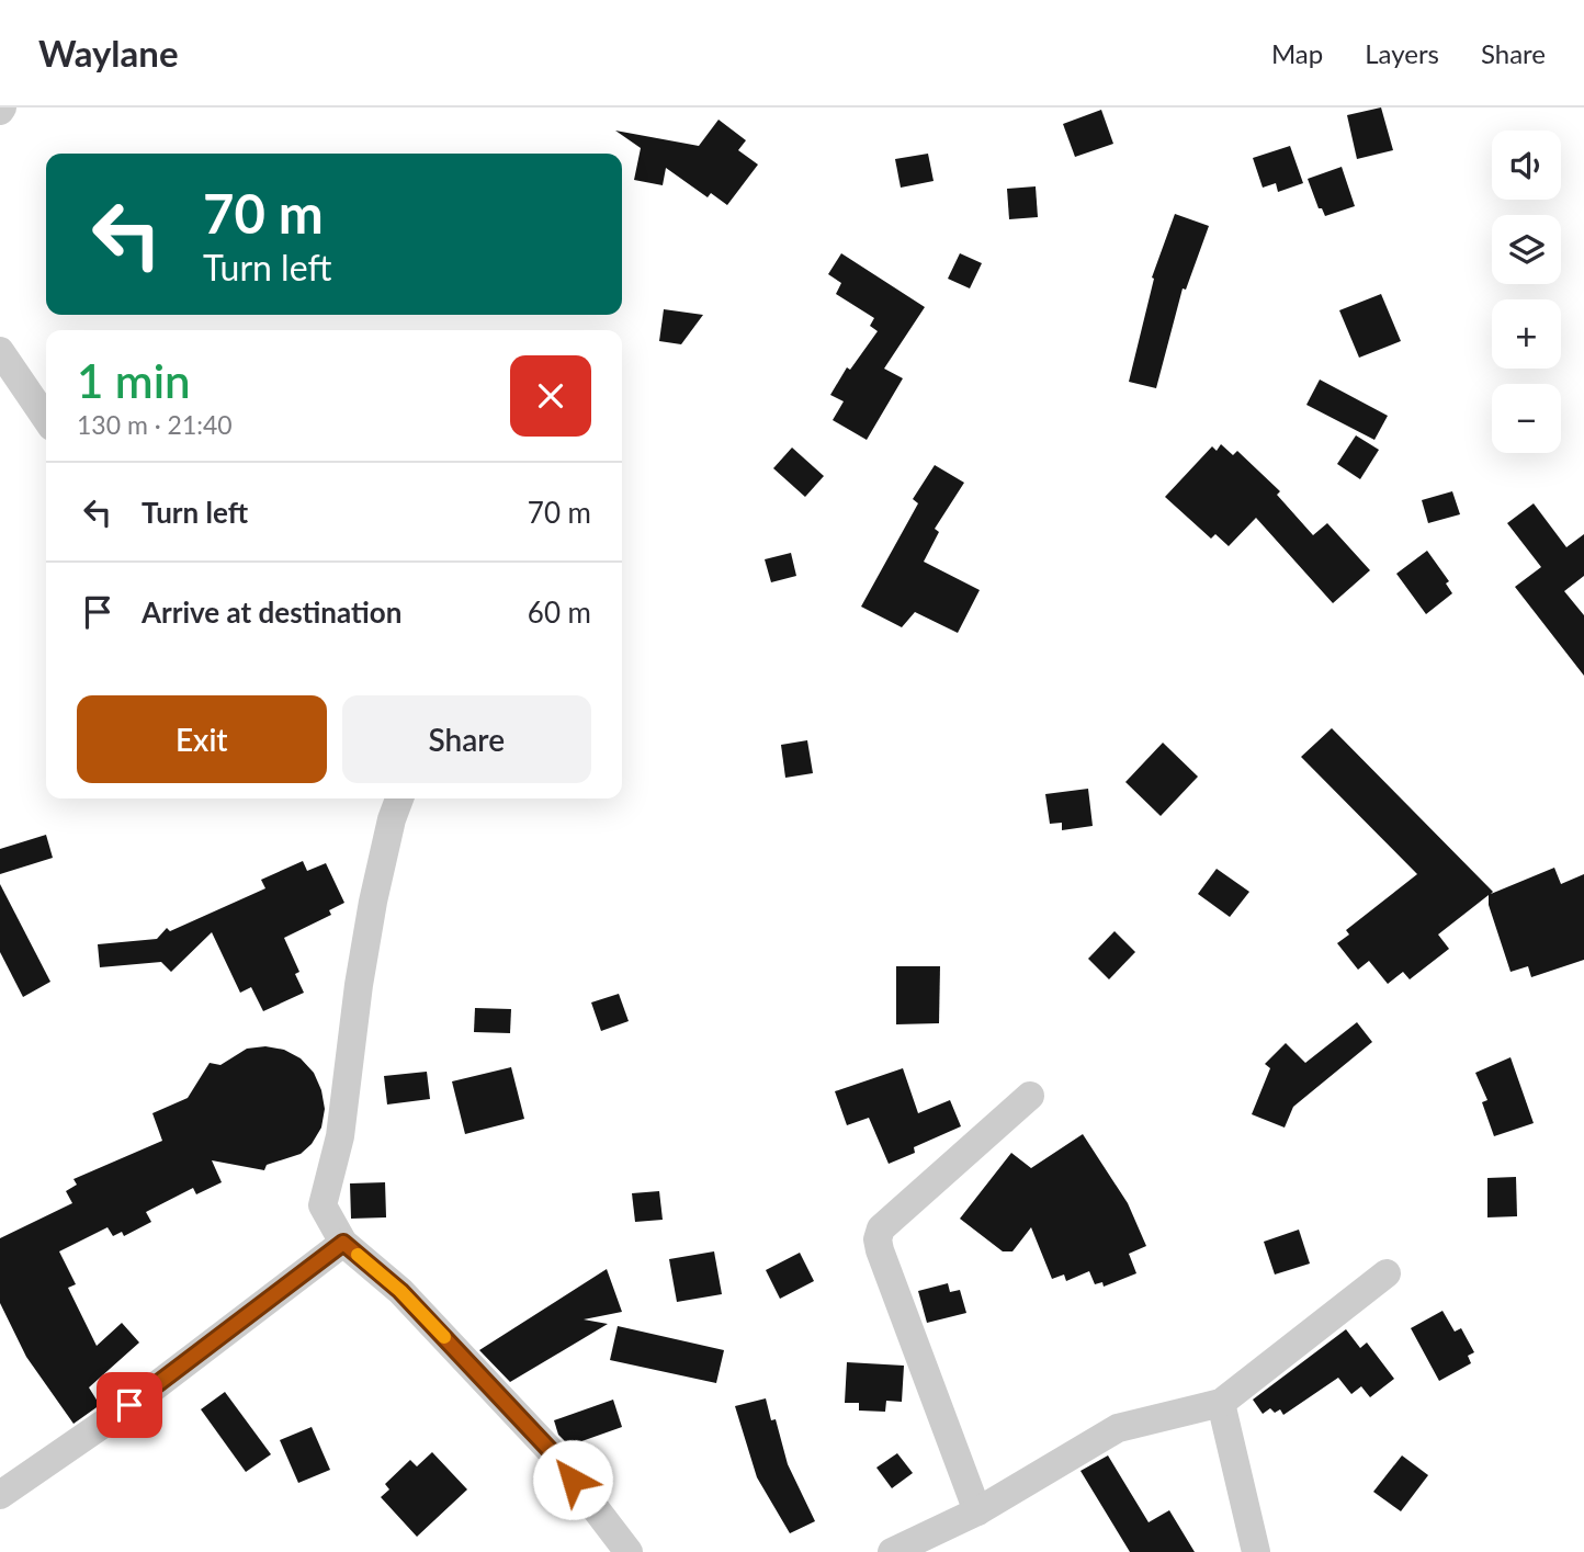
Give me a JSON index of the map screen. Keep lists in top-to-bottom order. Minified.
{"page":{"header":"Waylane","nav":["Map","Layers","Share"],"map_buttons":["+","−"],"turn":["70 m","Turn left"],"heading":["1 min","130 m · 21:40"],"list":[{"name":"Turn left","value":"70 m"},{"name":"Arrive at destination","value":"60 m"}],"buttons":["Exit","Share"]}}
